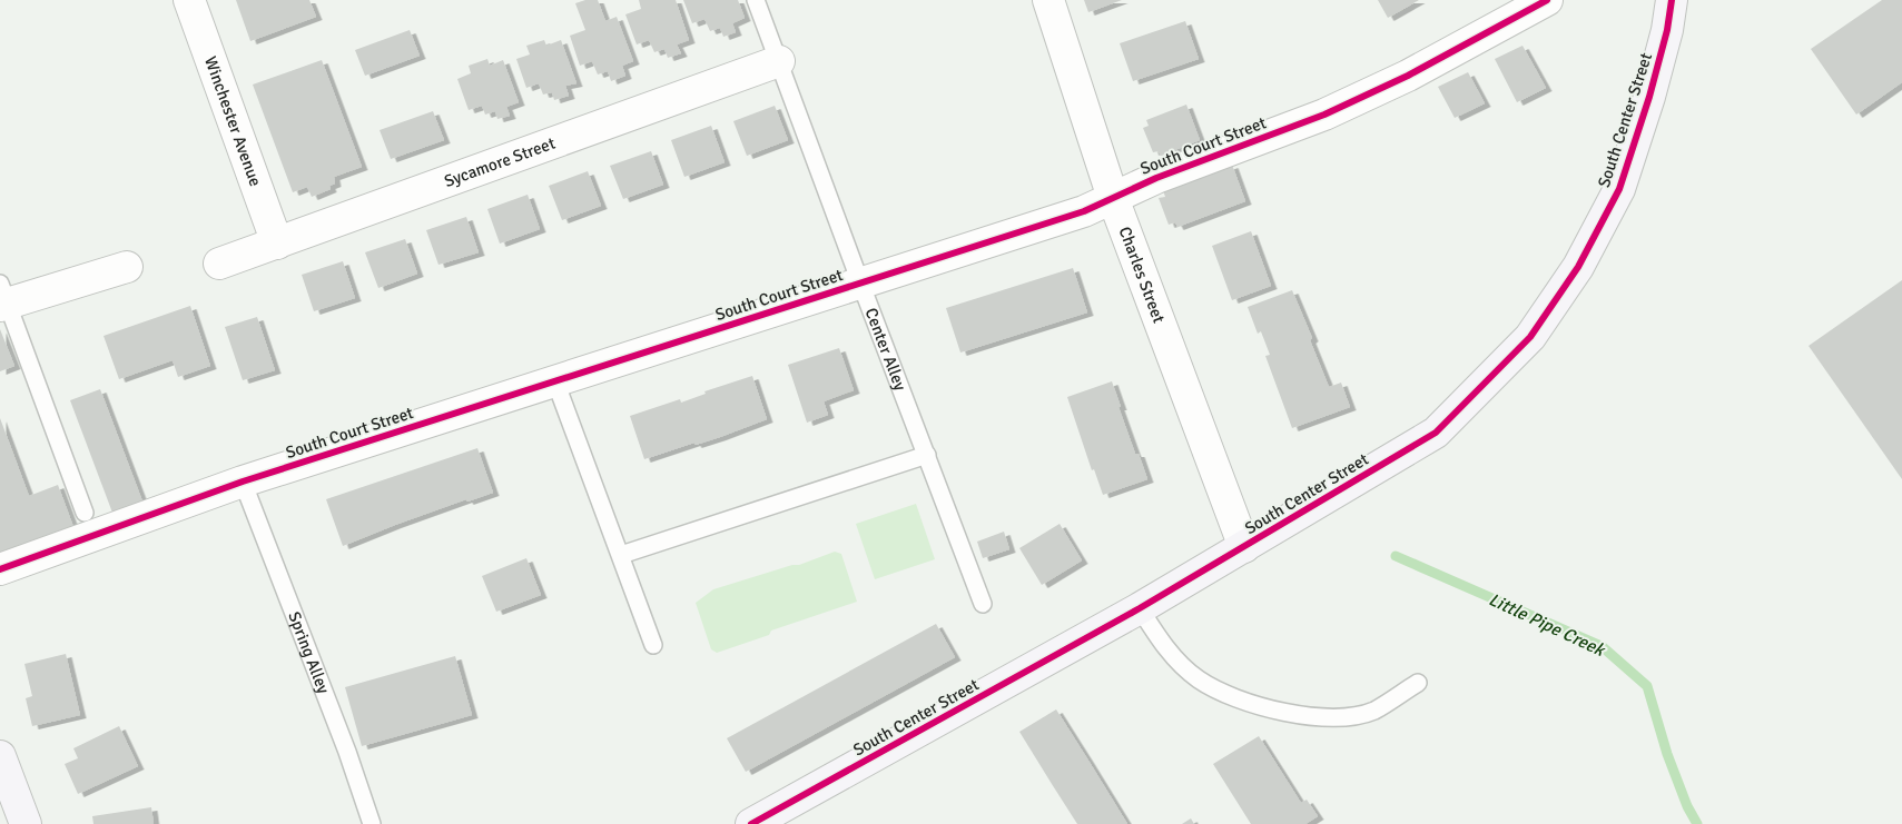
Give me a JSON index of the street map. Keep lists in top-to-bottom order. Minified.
{"streets":{"street":["South Center Street","Winchester Avenue","South Court Street","Sycamore Street","Charles Street"],"lane":["Center Alley","Spring Alley"]},"crossings":[["South Center Street","Charles Street"],["Winchester Avenue","Sycamore Street"],["South Court Street","Charles Street"],["South Court Street","Center Alley"],["South Court Street","Spring Alley"],["Sycamore Street","Center Alley"]],"water":["Little Pipe Creek"]}
